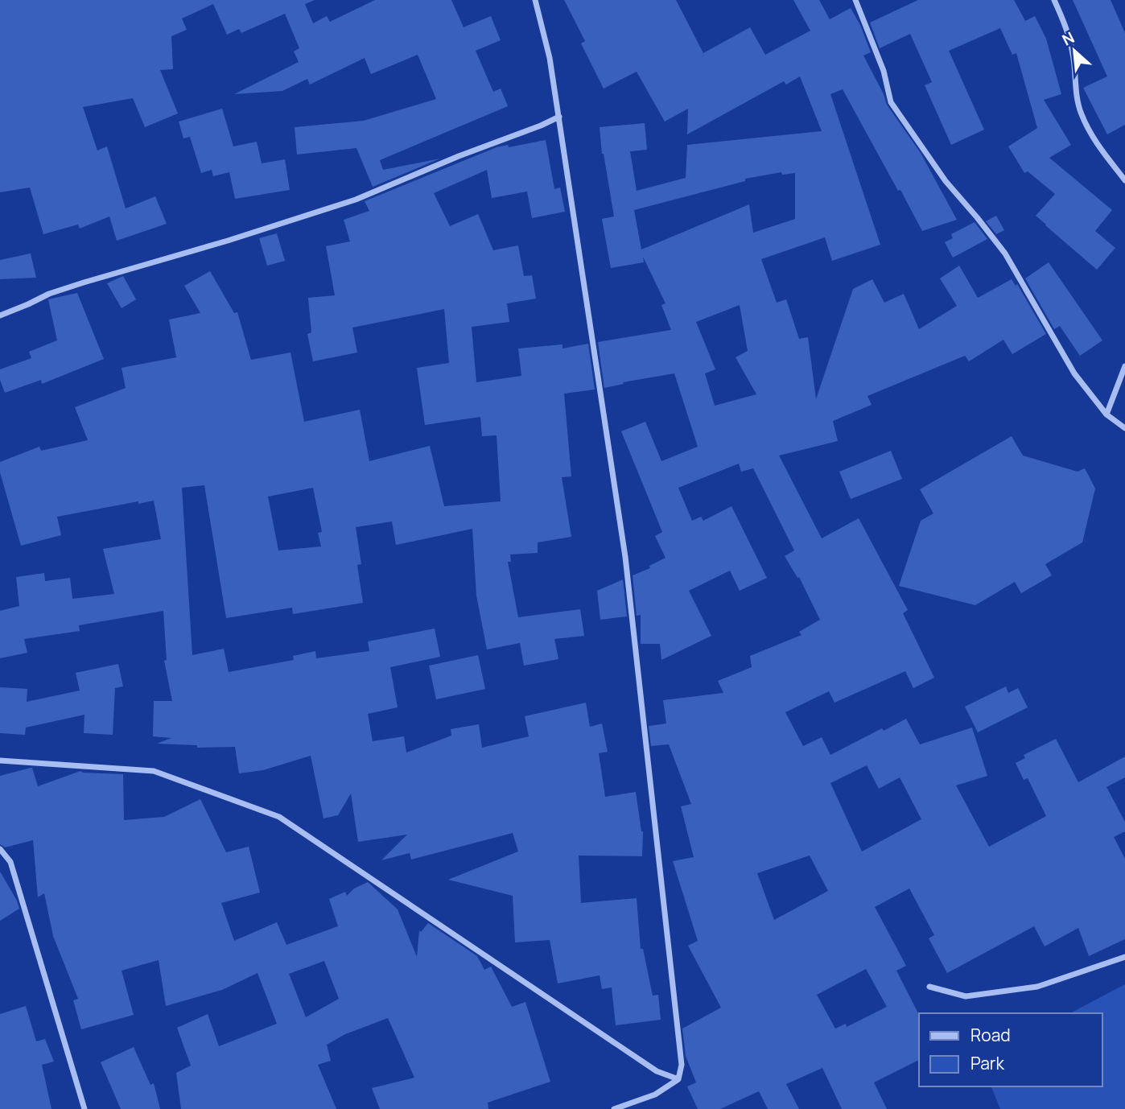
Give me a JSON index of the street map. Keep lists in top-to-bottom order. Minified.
{"legend":["Road","Park"],"north":"top left"}
